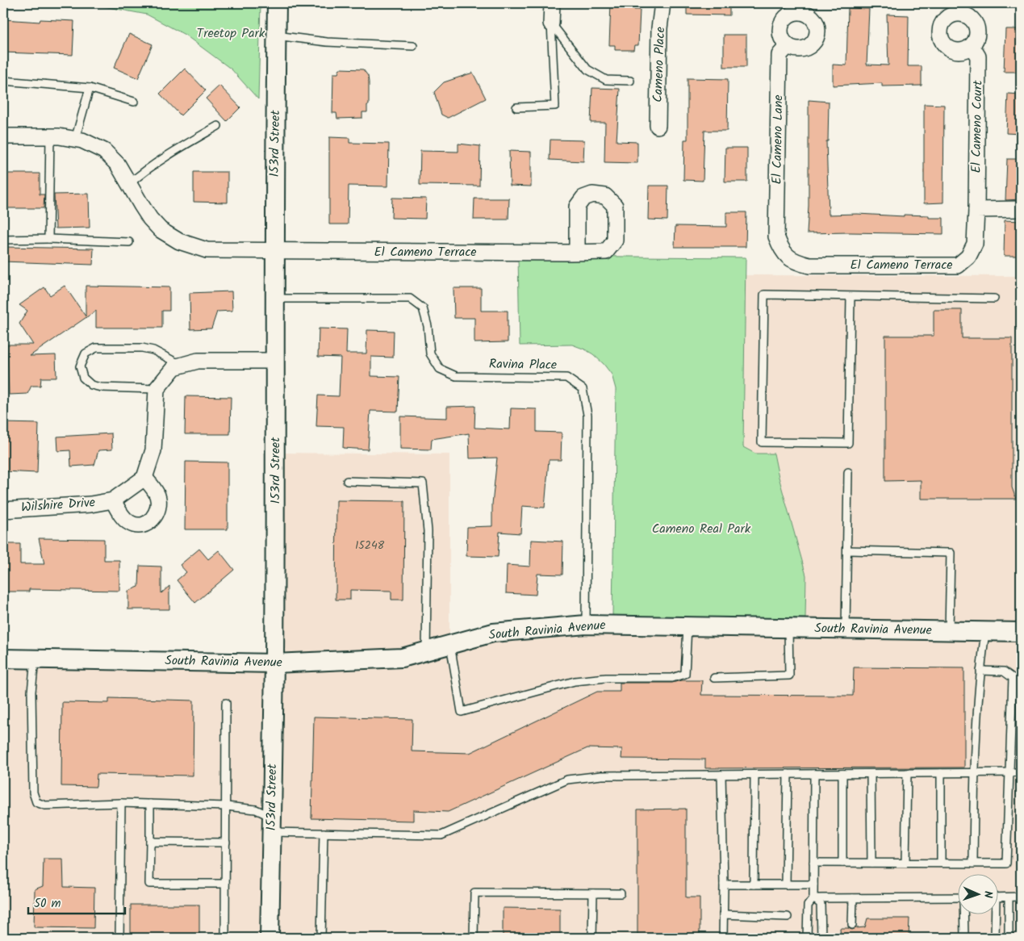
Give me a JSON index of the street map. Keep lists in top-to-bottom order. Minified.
{"streets":{"street":["Cameno Place","El Cameno Court","El Cameno Lane","153rd Street","El Cameno Terrace","Wilshire Drive","South Ravinia Avenue"],"lane":["Ravina Place"]},"crossings":[["El Cameno Court","El Cameno Terrace"],["El Cameno Lane","El Cameno Terrace"],["153rd Street","El Cameno Terrace"],["153rd Street","Ravina Place"],["153rd Street","South Ravinia Avenue"],["Ravina Place","South Ravinia Avenue"]],"parks":["Treetop Park","Cameno Real Park"],"house_numbers":["15248"],"scale_bar":"50 m","north":"right"}
